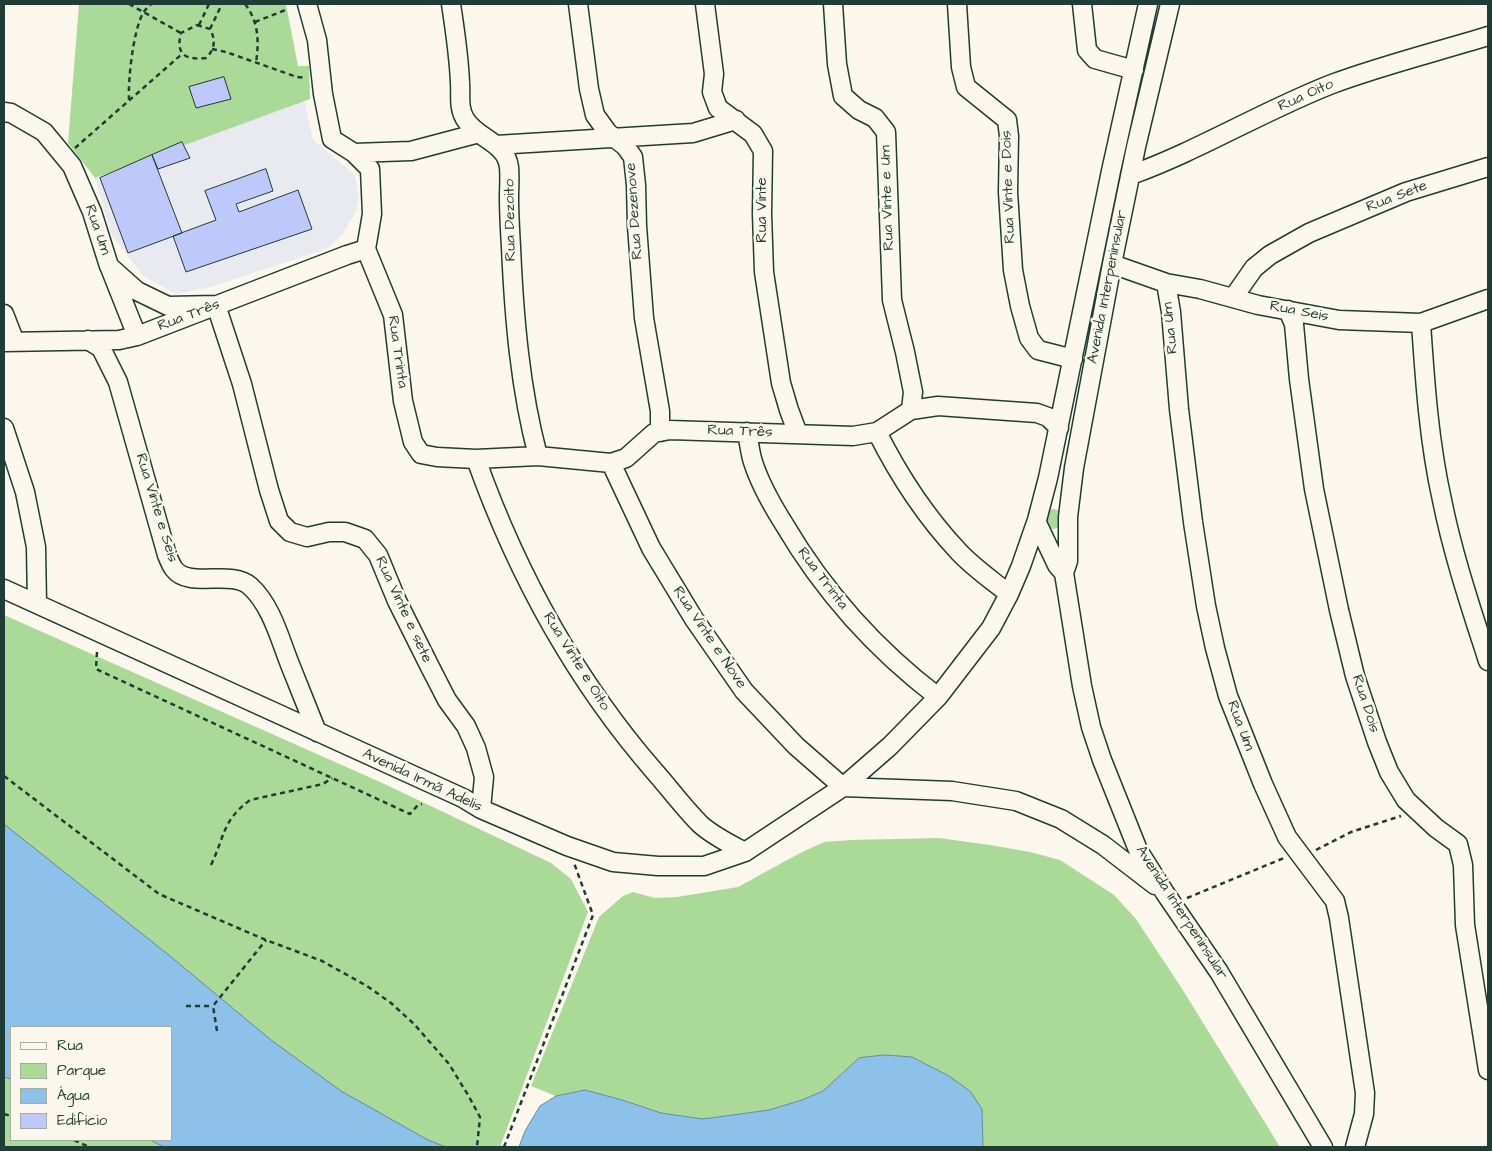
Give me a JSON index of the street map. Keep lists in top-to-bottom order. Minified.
{"streets":{"street":["Rua Oito","Rua Vinte e Dois","Rua Sete","Rua Vinte e Um","Rua Vinte","Rua Dezenove","Rua Dezoito","Rua Um","Avenida Interpeninsular","Rua Seis","Rua Três","Rua Trinta","Rua Vinte e Seis","Rua Vinte e sete","Rua Vinte e Nove","Rua Vinte e Oito","Rua Dois","Avenida Irmã Adelis"]},"crossings":[["Rua Oito","Avenida Interpeninsular"],["Rua Vinte e Dois","Avenida Interpeninsular"],["Rua Sete","Rua Seis"],["Rua Vinte e Um","Rua Três"],["Rua Vinte","Rua Três"],["Rua Dezenove","Rua Três"],["Rua Um","Rua Seis"],["Rua Um","Rua Três"],["Rua Um","Rua Vinte e sete"],["Avenida Interpeninsular","Rua Seis"],["Avenida Interpeninsular","Rua Três"],["Avenida Interpeninsular","Avenida Irmã Adelis"],["Rua Seis","Rua Dois"],["Rua Três","Rua Trinta"],["Rua Três","Rua Vinte e Seis"],["Rua Três","Rua Vinte e sete"],["Rua Trinta","Rua Vinte e Oito"],["Rua Trinta","Avenida Irmã Adelis"],["Rua Vinte e Seis","Avenida Irmã Adelis"],["Rua Vinte e sete","Avenida Irmã Adelis"],["Rua Vinte e Nove","Avenida Irmã Adelis"],["Rua Vinte e Oito","Avenida Irmã Adelis"]],"legend":["Rua","Parque","Água","Edifício"]}
